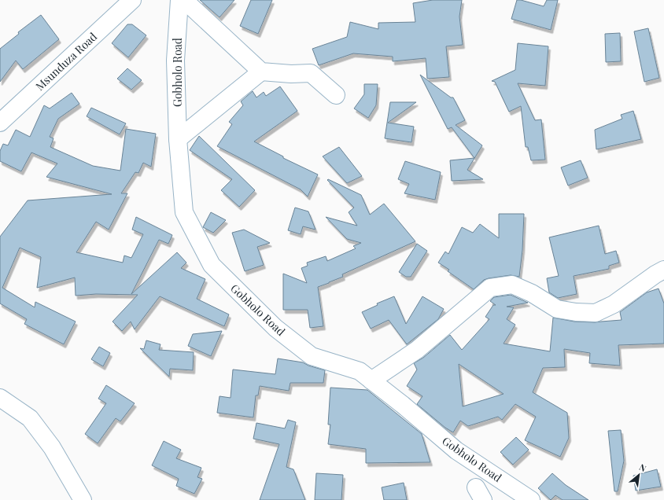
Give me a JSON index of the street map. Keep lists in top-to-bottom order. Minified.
{"streets":{"street":["Msunduza Road","Gobholo Road"]},"north":"top right"}
